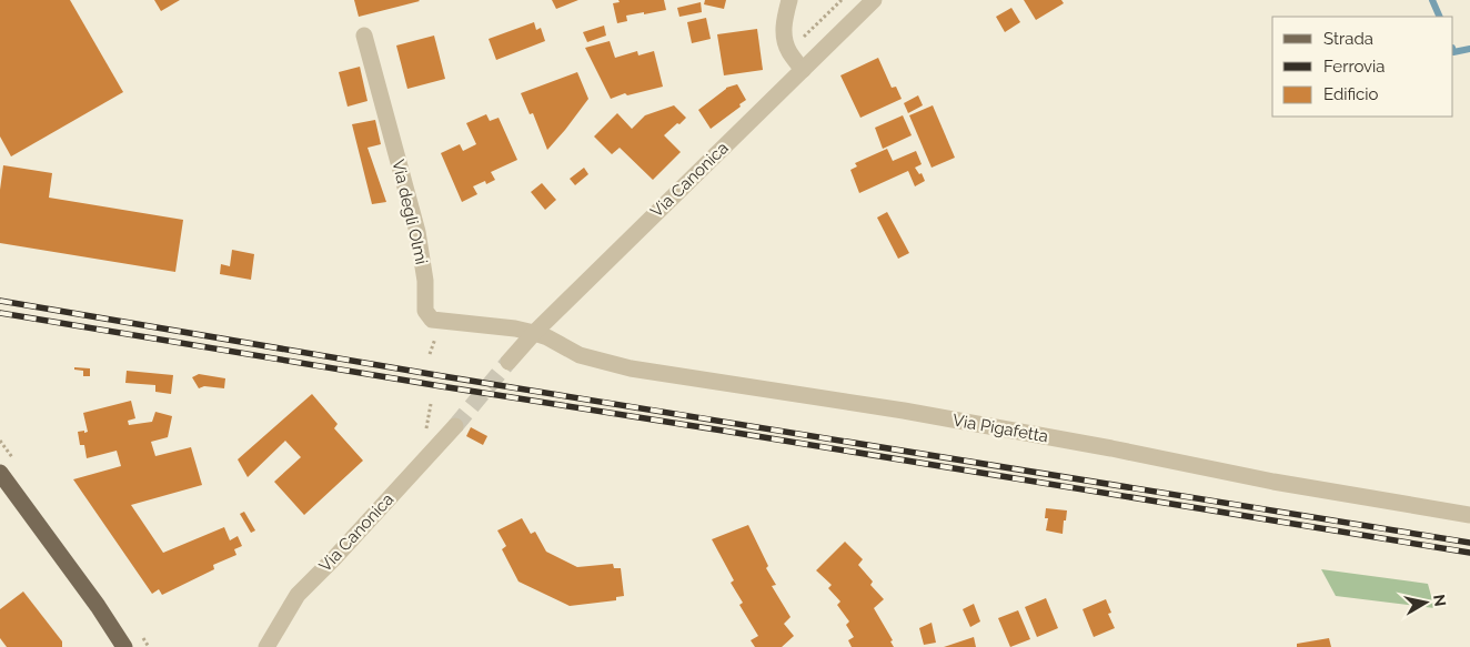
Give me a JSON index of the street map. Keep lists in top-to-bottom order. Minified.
{"streets":{"street":["Via Canonica","Via degli Olmi","Via Pigafetta"]},"crossings":[["Via Canonica","Via Pigafetta"]],"legend":["Strada","Ferrovia","Edificio"],"north":"right"}
